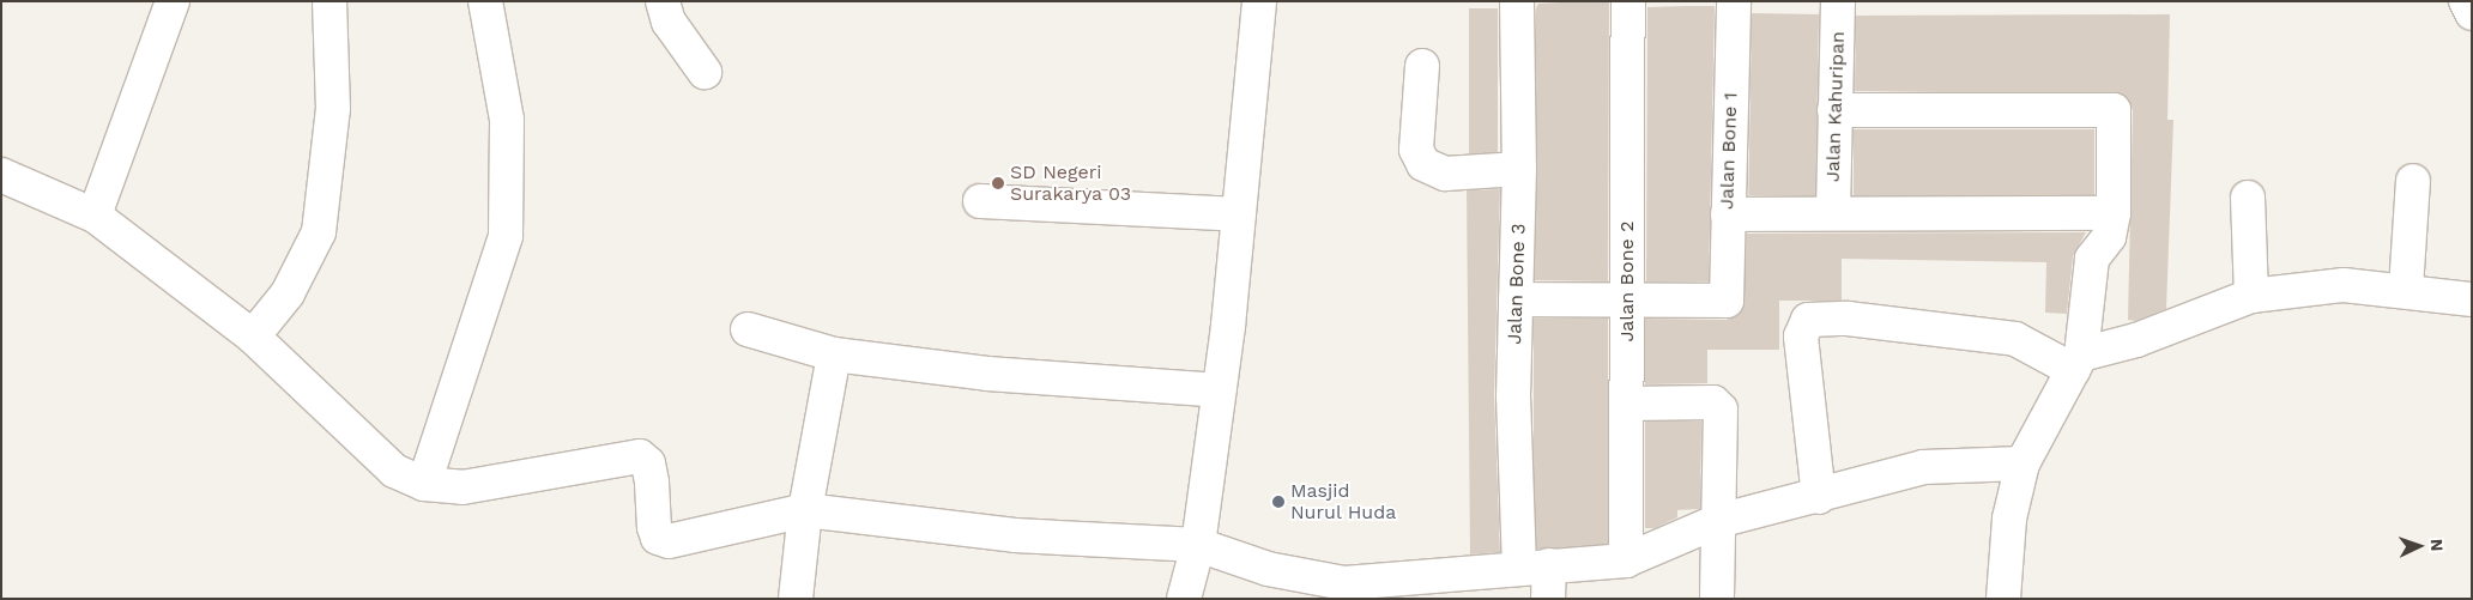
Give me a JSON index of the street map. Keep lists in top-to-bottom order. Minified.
{"streets":{"street":["Jalan Kahuripan","Jalan Bone 1","Jalan Bone 2","Jalan Bone 3"]},"crossings":[["Jalan Bone 1","Jalan Bone 2"]],"places":["SD Negeri Surakarya 03","Masjid Nurul Huda"],"north":"right"}
